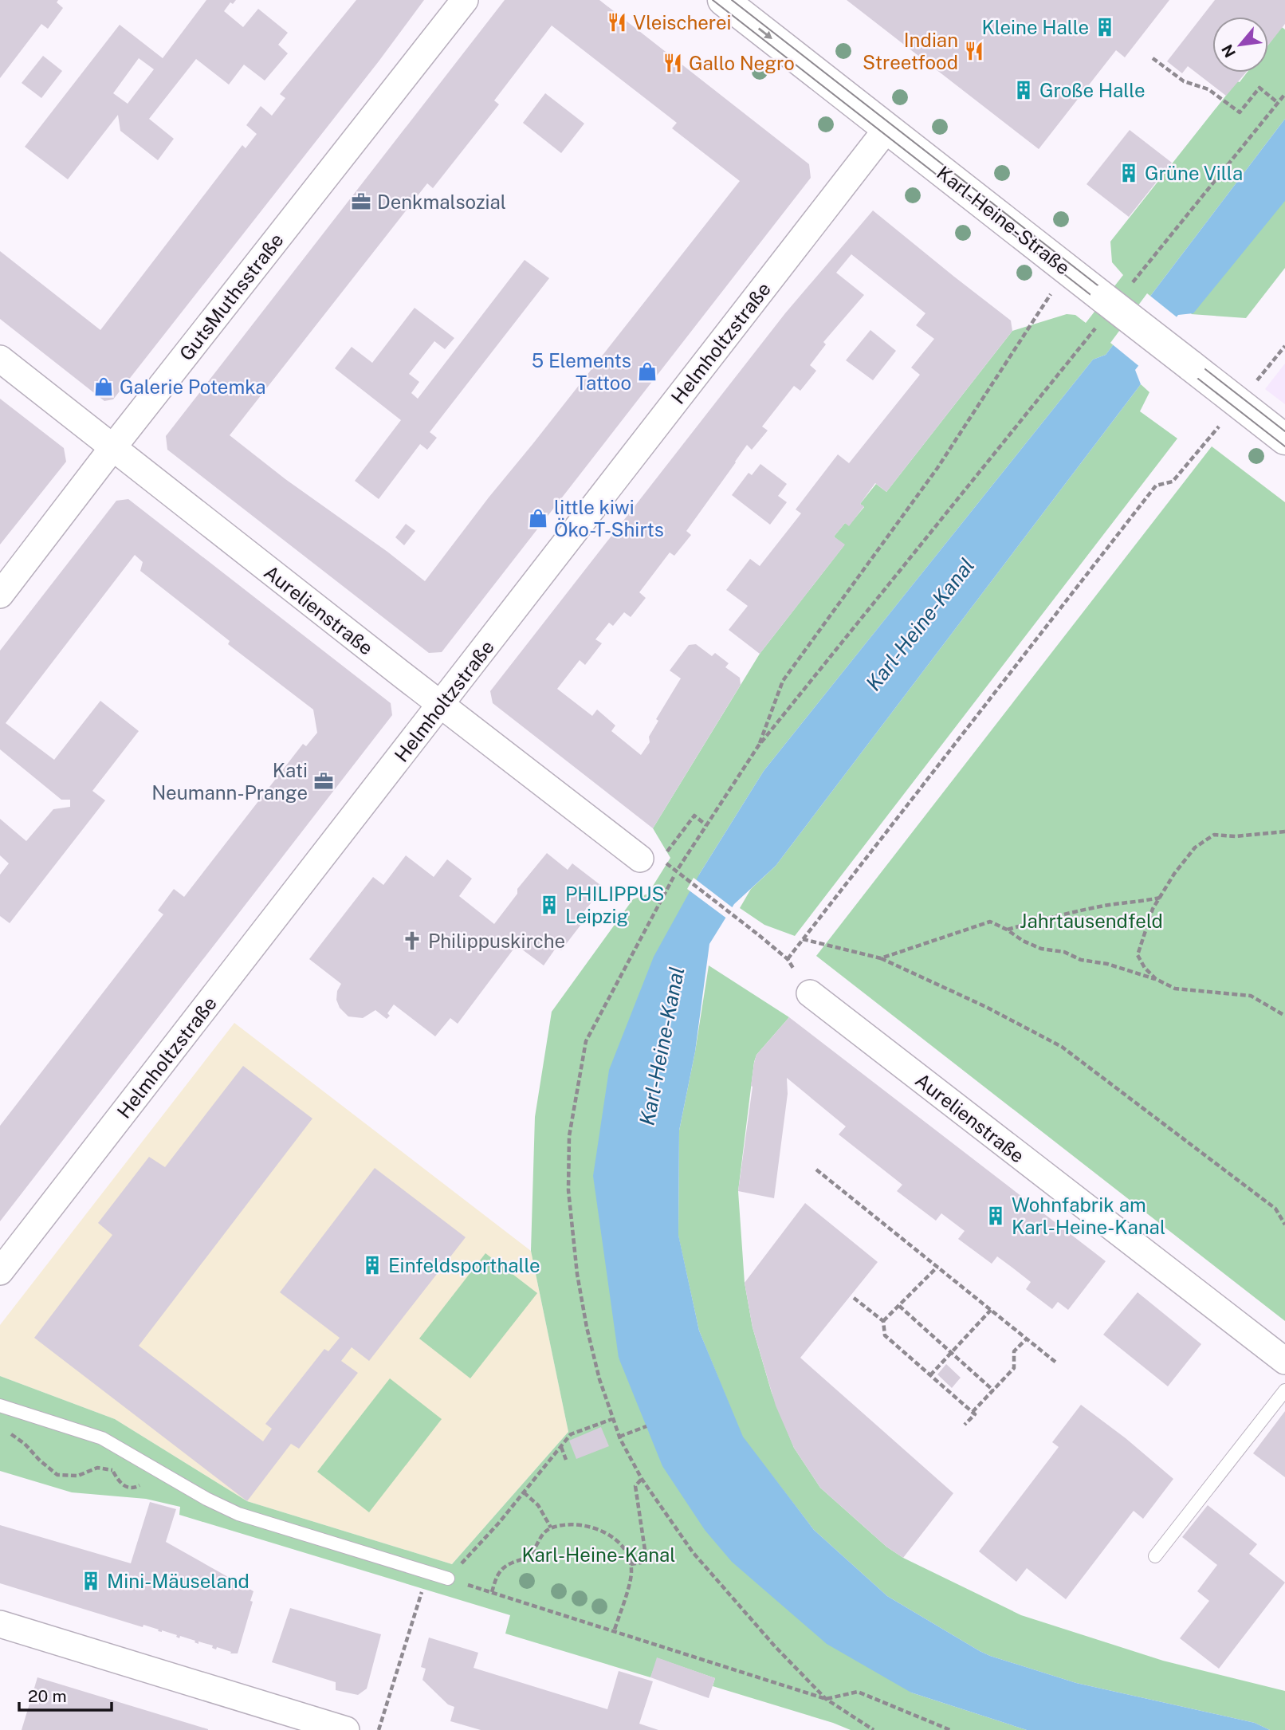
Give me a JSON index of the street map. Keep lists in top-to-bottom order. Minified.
{"streets":{"street":["Karl-Heine-Straße","GutsMuthsstraße","Helmholtzstraße","Aurelienstraße"]},"crossings":[["Karl-Heine-Straße","Helmholtzstraße"],["GutsMuthsstraße","Aurelienstraße"],["Helmholtzstraße","Aurelienstraße"]],"water":["Karl-Heine-Kanal"],"parks":["Jahrtausendfeld","Karl-Heine-Kanal"],"places":{"restaurant":["Vleischerei","Indian Streetfood","Gallo Negro"],"building":["Kleine Halle","Große Halle","Grüne Villa","PHILIPPUS Leipzig","Wohnfabrik am Karl-Heine-Kanal","Einfeldsporthalle","Mini-Mäuseland"],"office":["Denkmalsozial","Kati Neumann-Prange"],"shop":["5 Elements Tattoo","Galerie Potemka","little kiwi Öko-T-Shirts"],"church":["Philippuskirche"]},"scale_bar":"20 m","north":"bottom left"}
